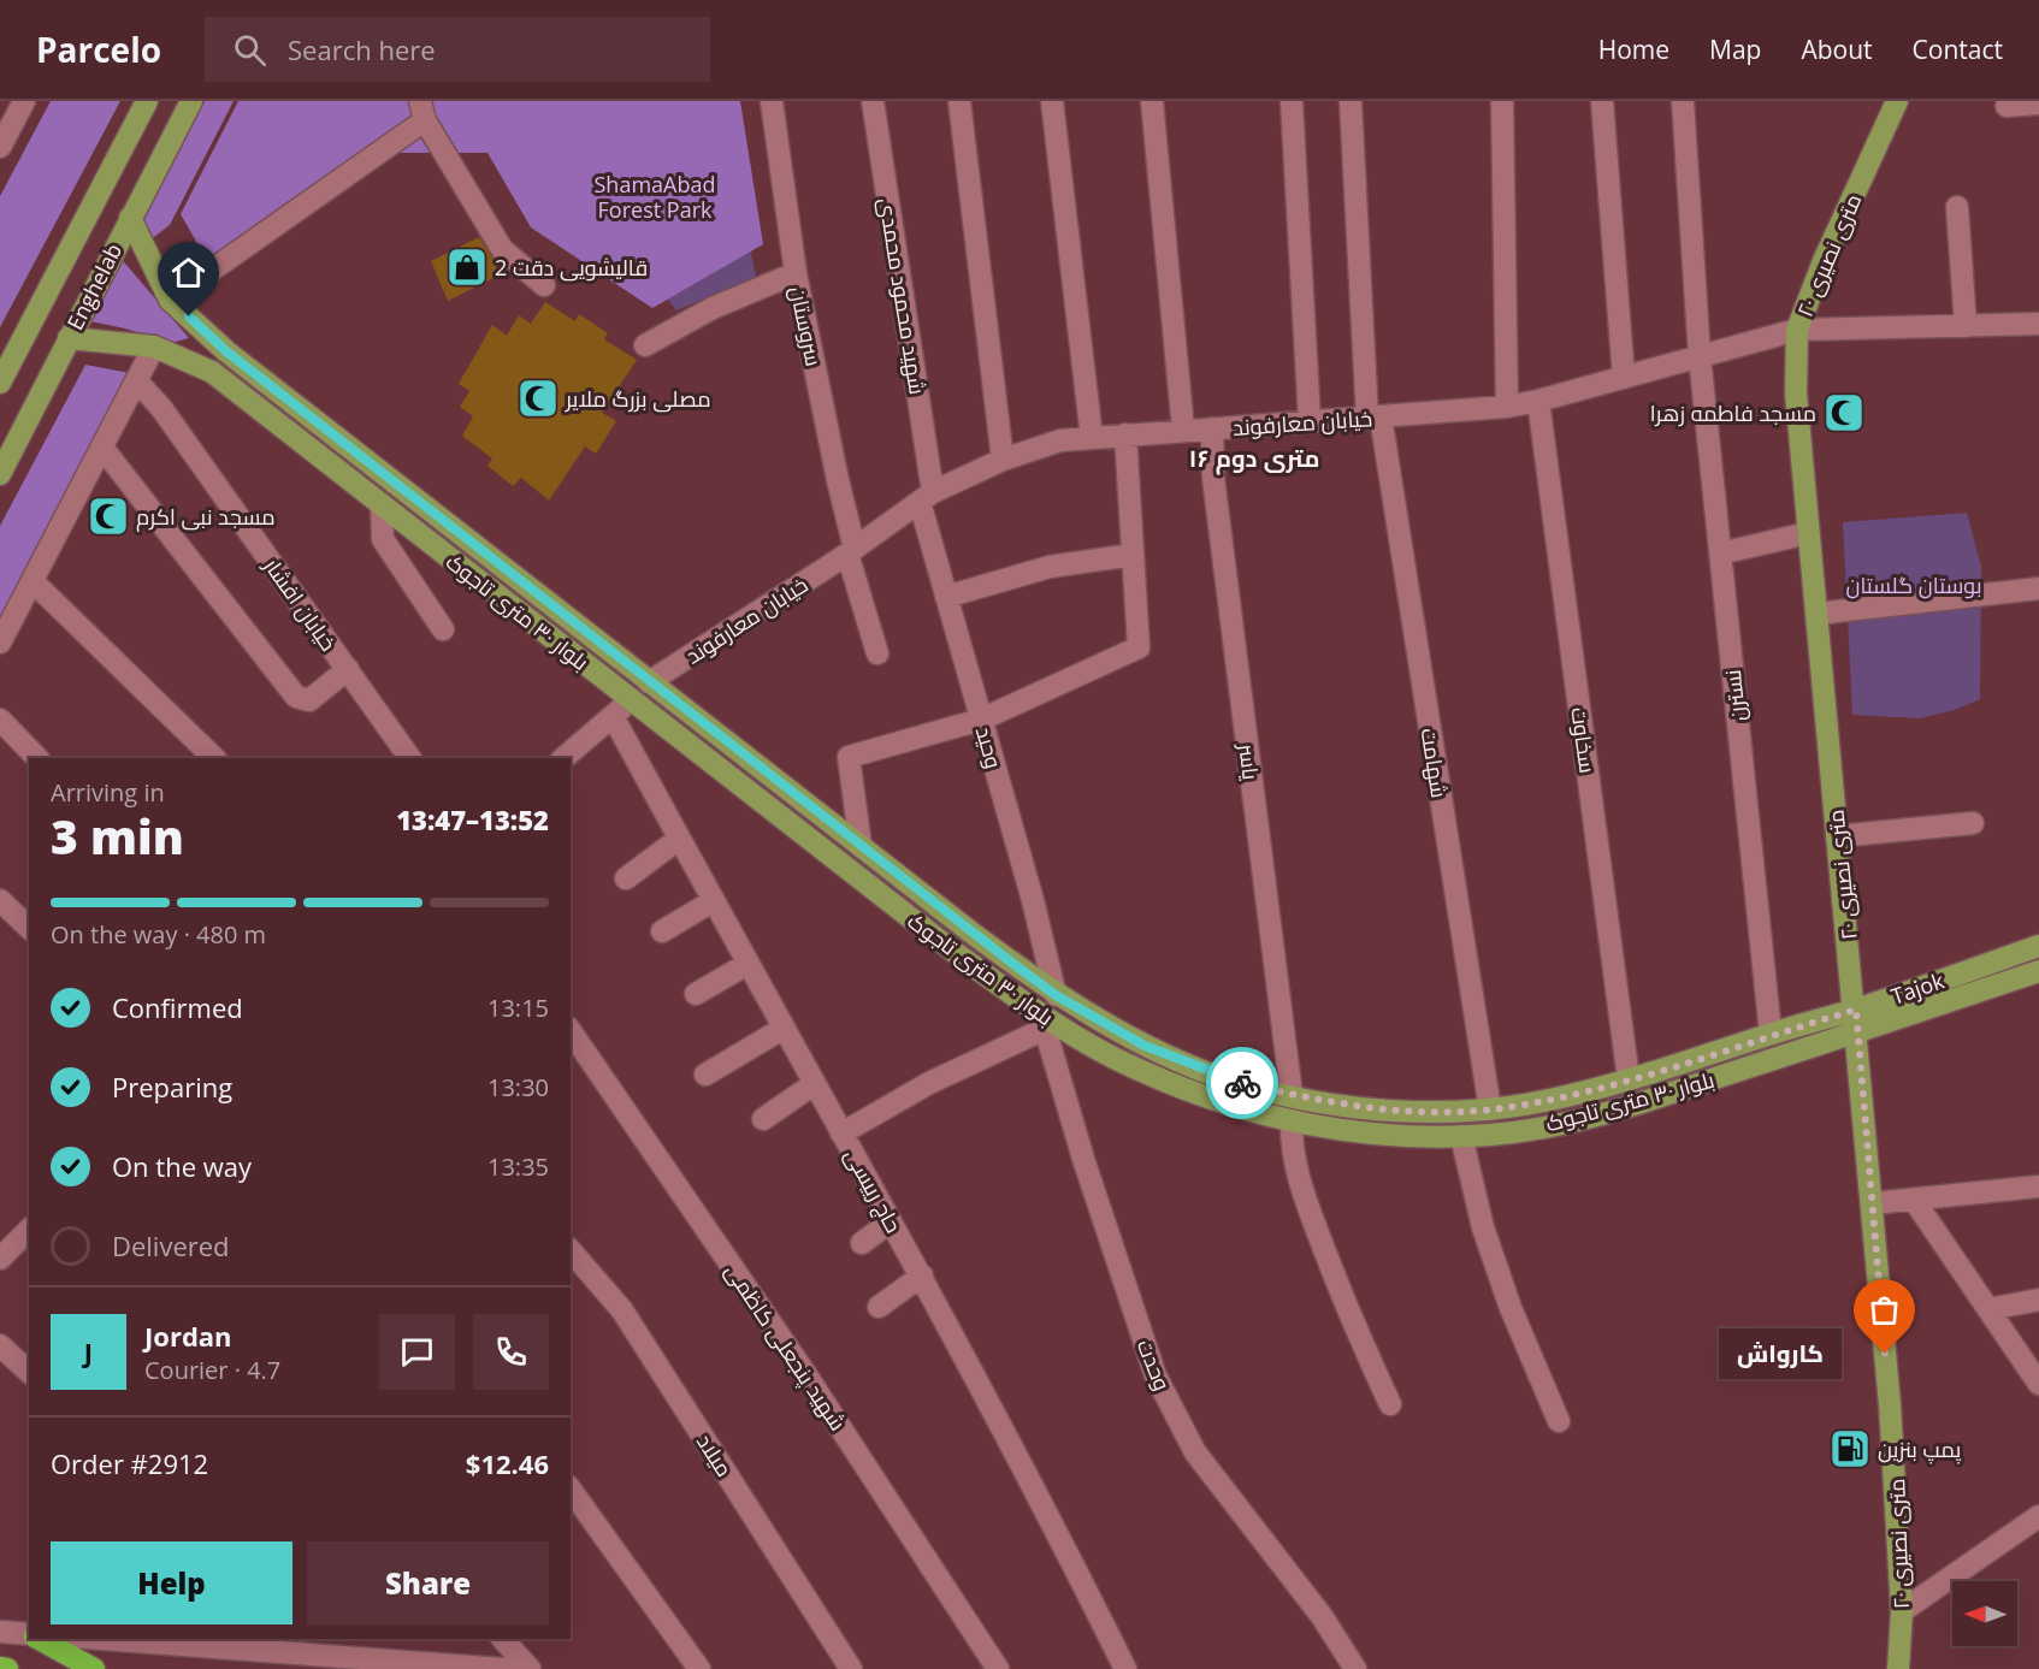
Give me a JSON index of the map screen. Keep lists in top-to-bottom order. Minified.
{"streets":{"main road":["۲۰ متری نصیری","Enghelab","بلوار ۳۰ متری تاجوک","Tajok"],"street":["شهید محمود محمدی","سروستان","خیابان معارفوند","خیابان افشار","نسترن","سخاوت","وحید","یاسر","شهامت","حاج رییسی","شهید پنجعلی کاظمی","وحدت","میلاد"]},"crossings":[["۲۰ متری نصیری","خیابان معارفوند"],["۲۰ متری نصیری","بلوار ۳۰ متری تاجوک"],["۲۰ متری نصیری","Tajok"],["Enghelab","بلوار ۳۰ متری تاجوک"],["Enghelab","Tajok"],["شهید محمود محمدی","خیابان معارفوند"],["شهید محمود محمدی","وحید"],["سروستان","خیابان معارفوند"],["خیابان معارفوند","نسترن"],["خیابان معارفوند","سخاوت"],["خیابان معارفوند","وحید"],["خیابان معارفوند","یاسر"],["خیابان معارفوند","شهامت"],["خیابان معارفوند","Tajok"],["بلوار ۳۰ متری تاجوک","وحدت"],["نسترن","Tajok"],["سخاوت","Tajok"],["وحید","Tajok"],["یاسر","Tajok"],["شهامت","Tajok"]],"districts":["۱۶ متری دوم"],"parks":["ShamaAbad Forest Park","بوستان گلستان"],"places":{"shop":["قالیشویی دقت 2"],"mosque":["مصلی بزرگ ملایر","مسجد فاطمه زهرا","مسجد نبی اکرم"],"other":["کارواش"],"fuel station":["پمپ بنزین"]},"north":"left","page":{"header":"Parcelo","search":"Search here","nav":["Home","Map","About","Contact"],"heading":["3 min","Arriving in","13:47–13:52"],"panel":["Jordan","Courier · 4.7","Order #2912","$12.46"],"bar":"On the way · 480 m","list":[["Confirmed","13:15"],["Preparing","13:30"],["On the way","13:35"],"Delivered"],"round":"J","bubble":"کارواش","buttons":["Help","Share"]}}
